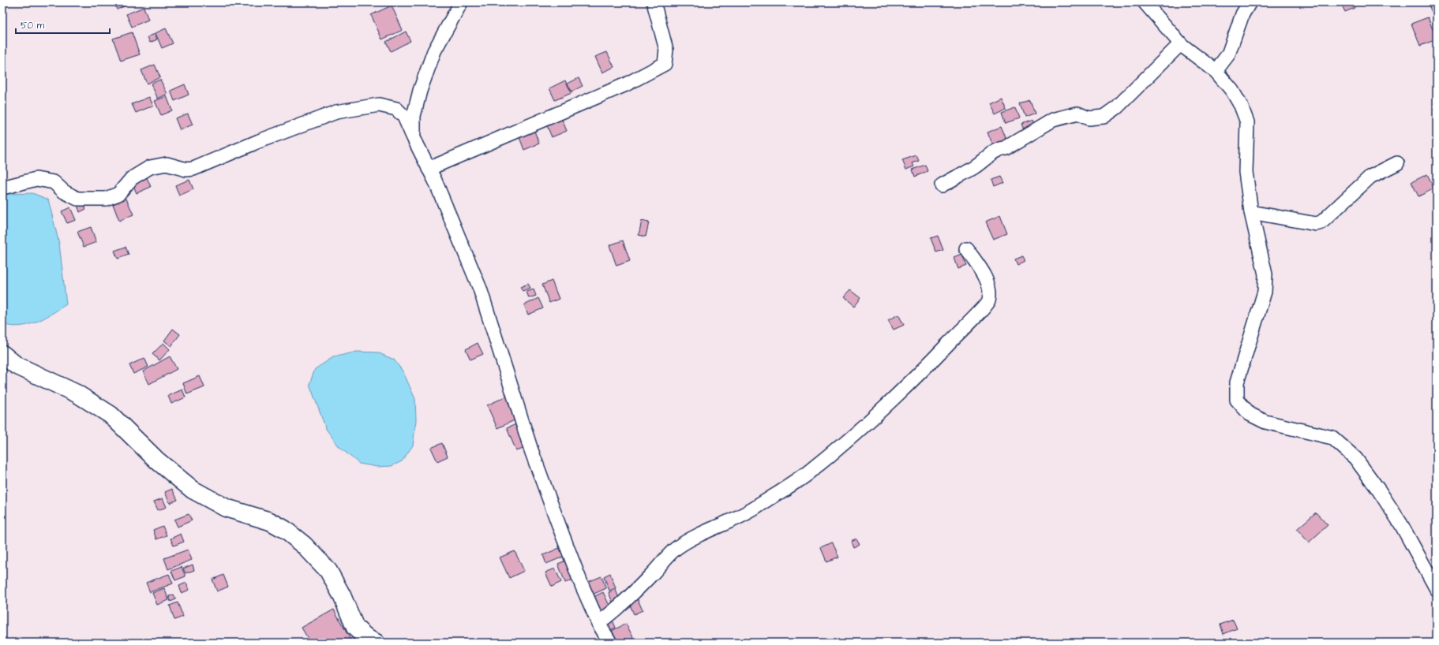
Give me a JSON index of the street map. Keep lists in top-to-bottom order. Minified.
{"scale_bar":"50 m"}
